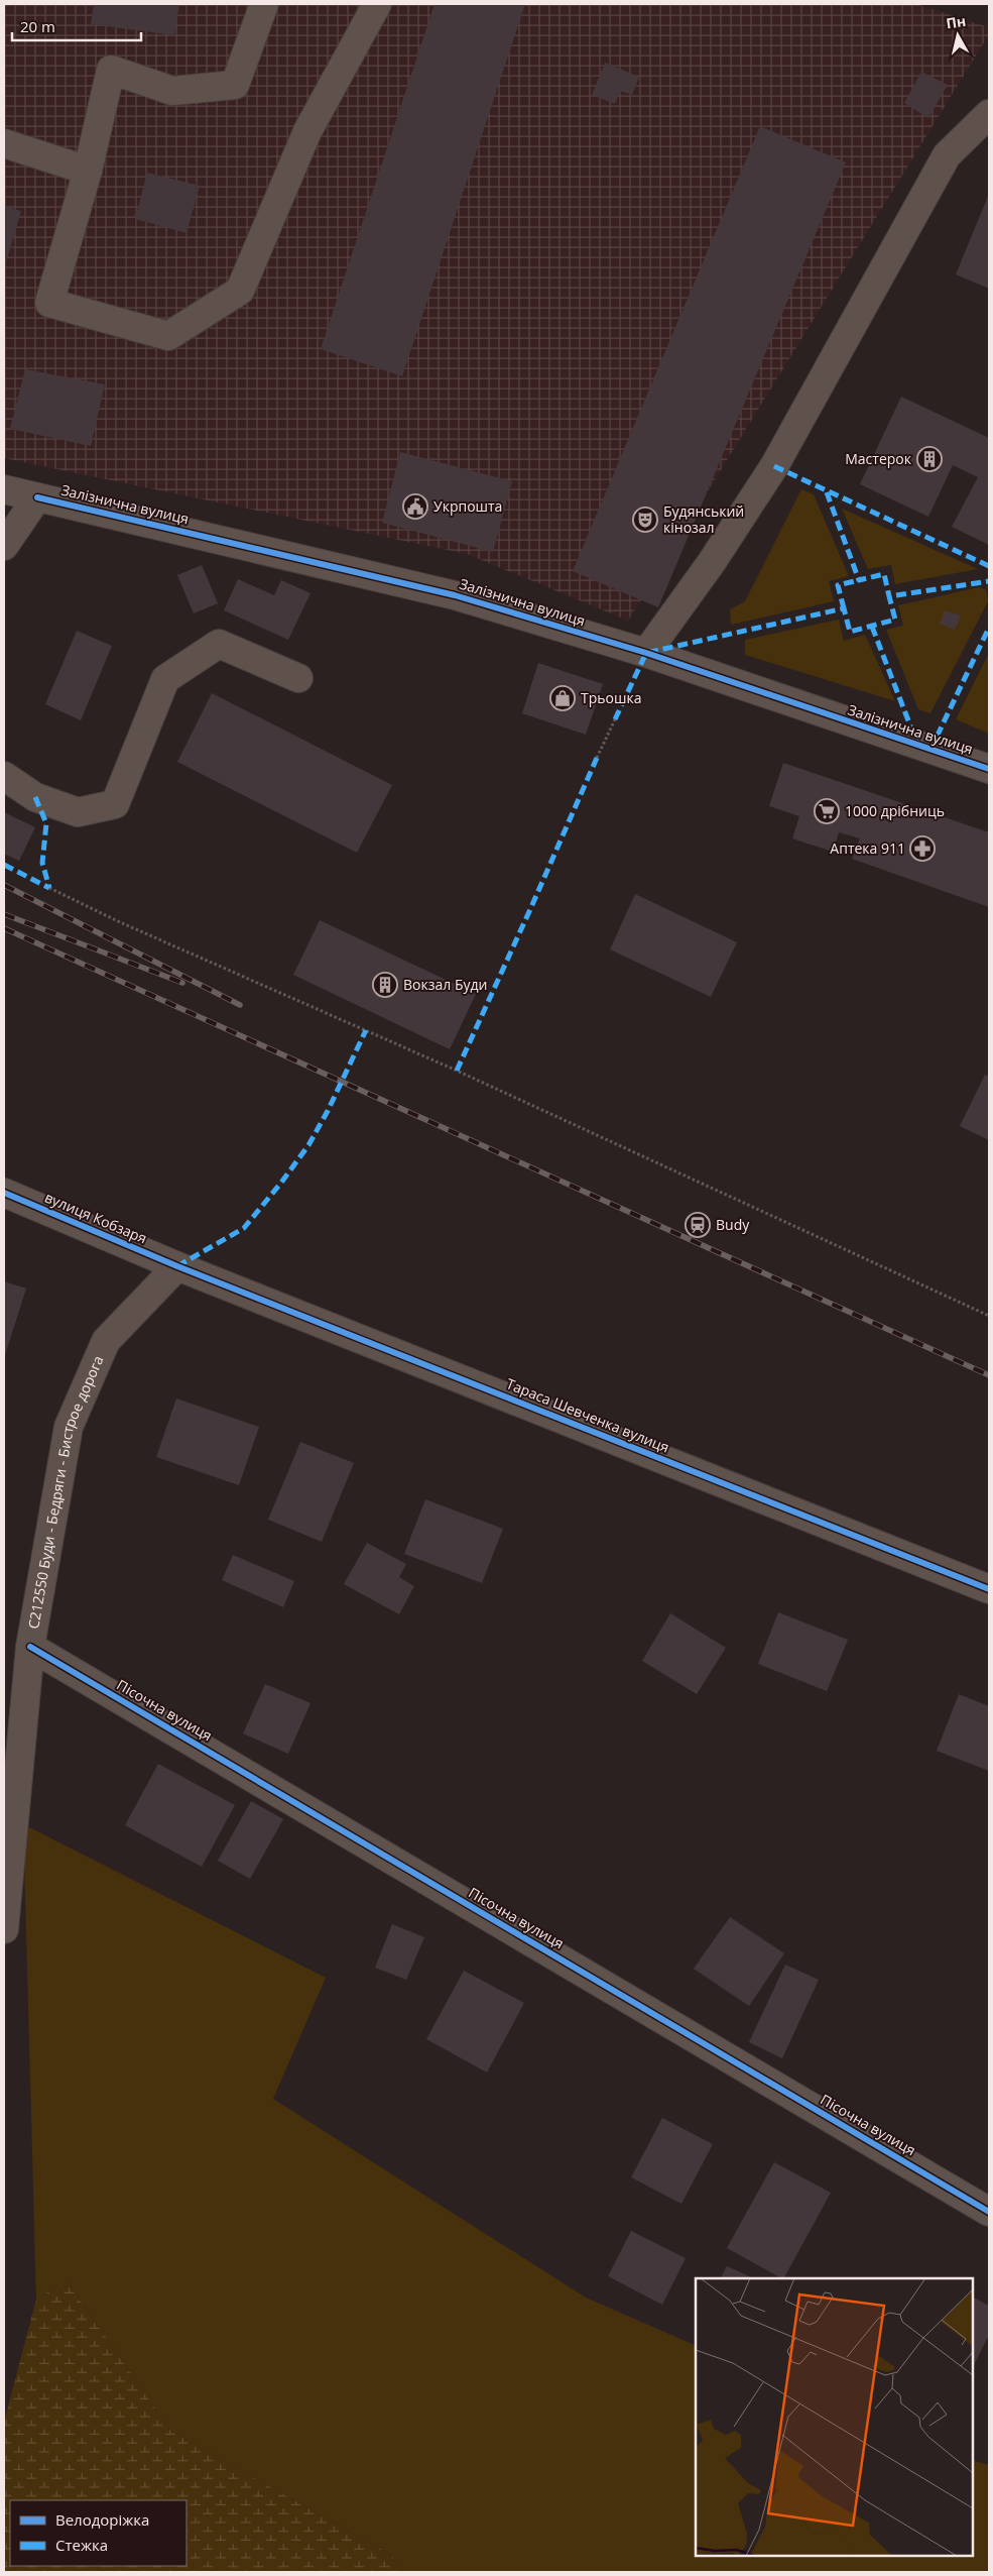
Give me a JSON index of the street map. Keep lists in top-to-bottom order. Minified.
{"streets":{"street":["Залізнична вулиця","вулиця Кобзаря","Тараса Шевченка вулиця","С212550 Буди - Бедряги - Бистрое дорога","Пісочна вулиця"]},"crossings":[["вулиця Кобзаря","Тараса Шевченка вулиця"],["вулиця Кобзаря","С212550 Буди - Бедряги - Бистрое дорога"],["Тараса Шевченка вулиця","С212550 Буди - Бедряги - Бистрое дорога"],["С212550 Буди - Бедряги - Бистрое дорога","Пісочна вулиця"]],"places":{"building":["Мастерок","Вокзал Буди"],"public building":["Укрпошта"],"theatre":["Будянський кінозал"],"shop":["Трьошка"],"supermarket":["1000 дрібниць"],"pharmacy":["Аптека 911"],"station":["Budy"]},"legend":["Велодоріжка","Стежка"],"scale_bar":"20 m","north":"top"}
